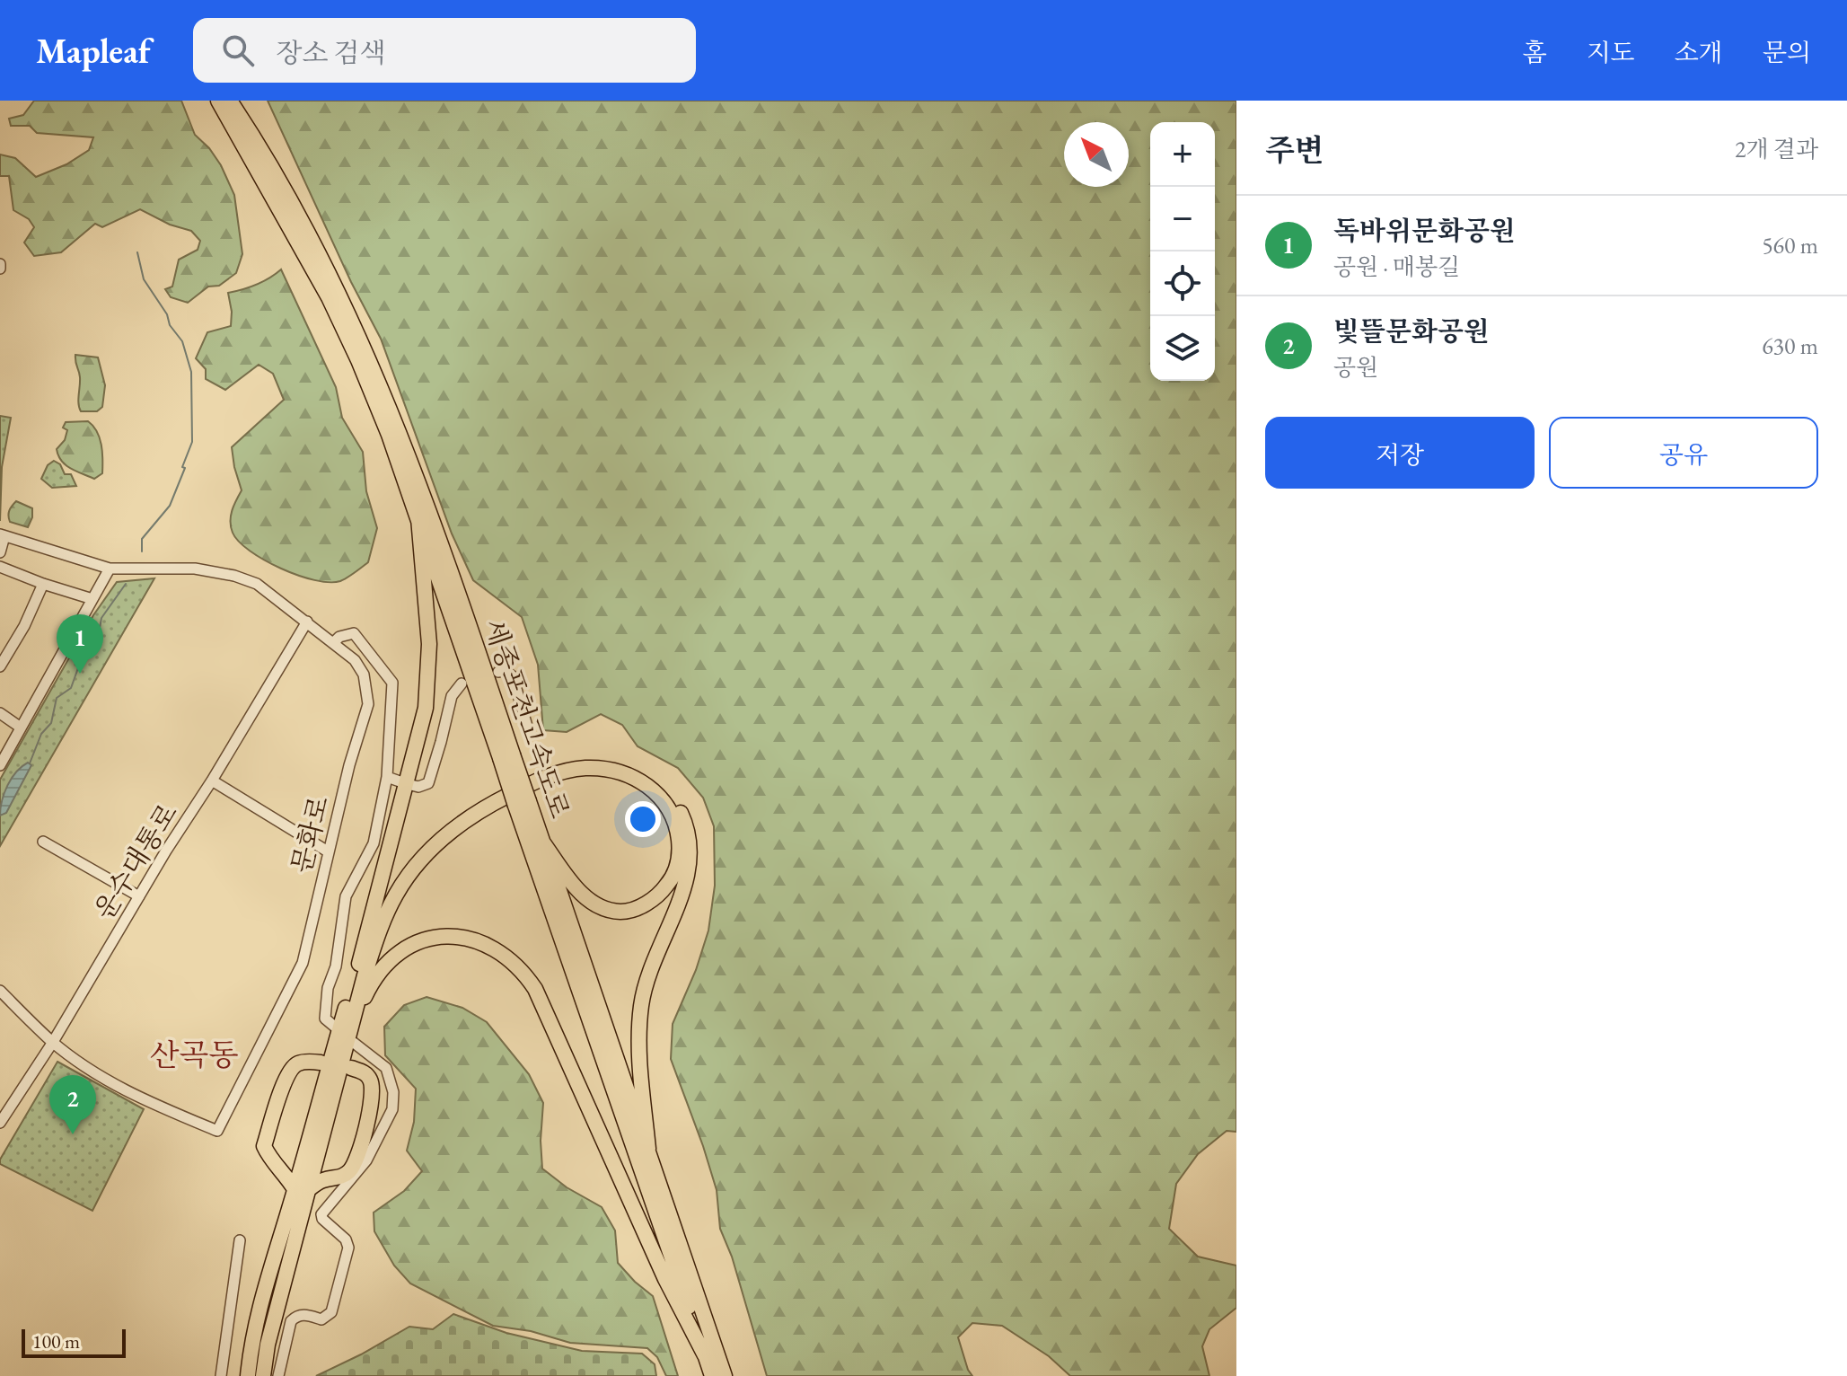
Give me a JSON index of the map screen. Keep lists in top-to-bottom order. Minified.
{"streets":{"highway":["세종포천고속도로"],"street":["문화로","운수대통로"]},"crossings":[["문화로","운수대통로"]],"districts":["산곡동"],"scale_bar":"100 m","north":"top left","page":{"header":"Mapleaf","search":"장소 검색","nav":["홈","지도","소개","문의"],"heading":["주변","2개 결과"],"map_buttons":["+","−"],"list":[{"mark":"1","name":"독바위문화공원","note":"공원 · 매봉길","value":"560 m"},{"mark":"2","name":"빛뜰문화공원","note":"공원","value":"630 m"}],"buttons":["저장","공유"],"pins":["1","2"],"scale":"100 m"}}
